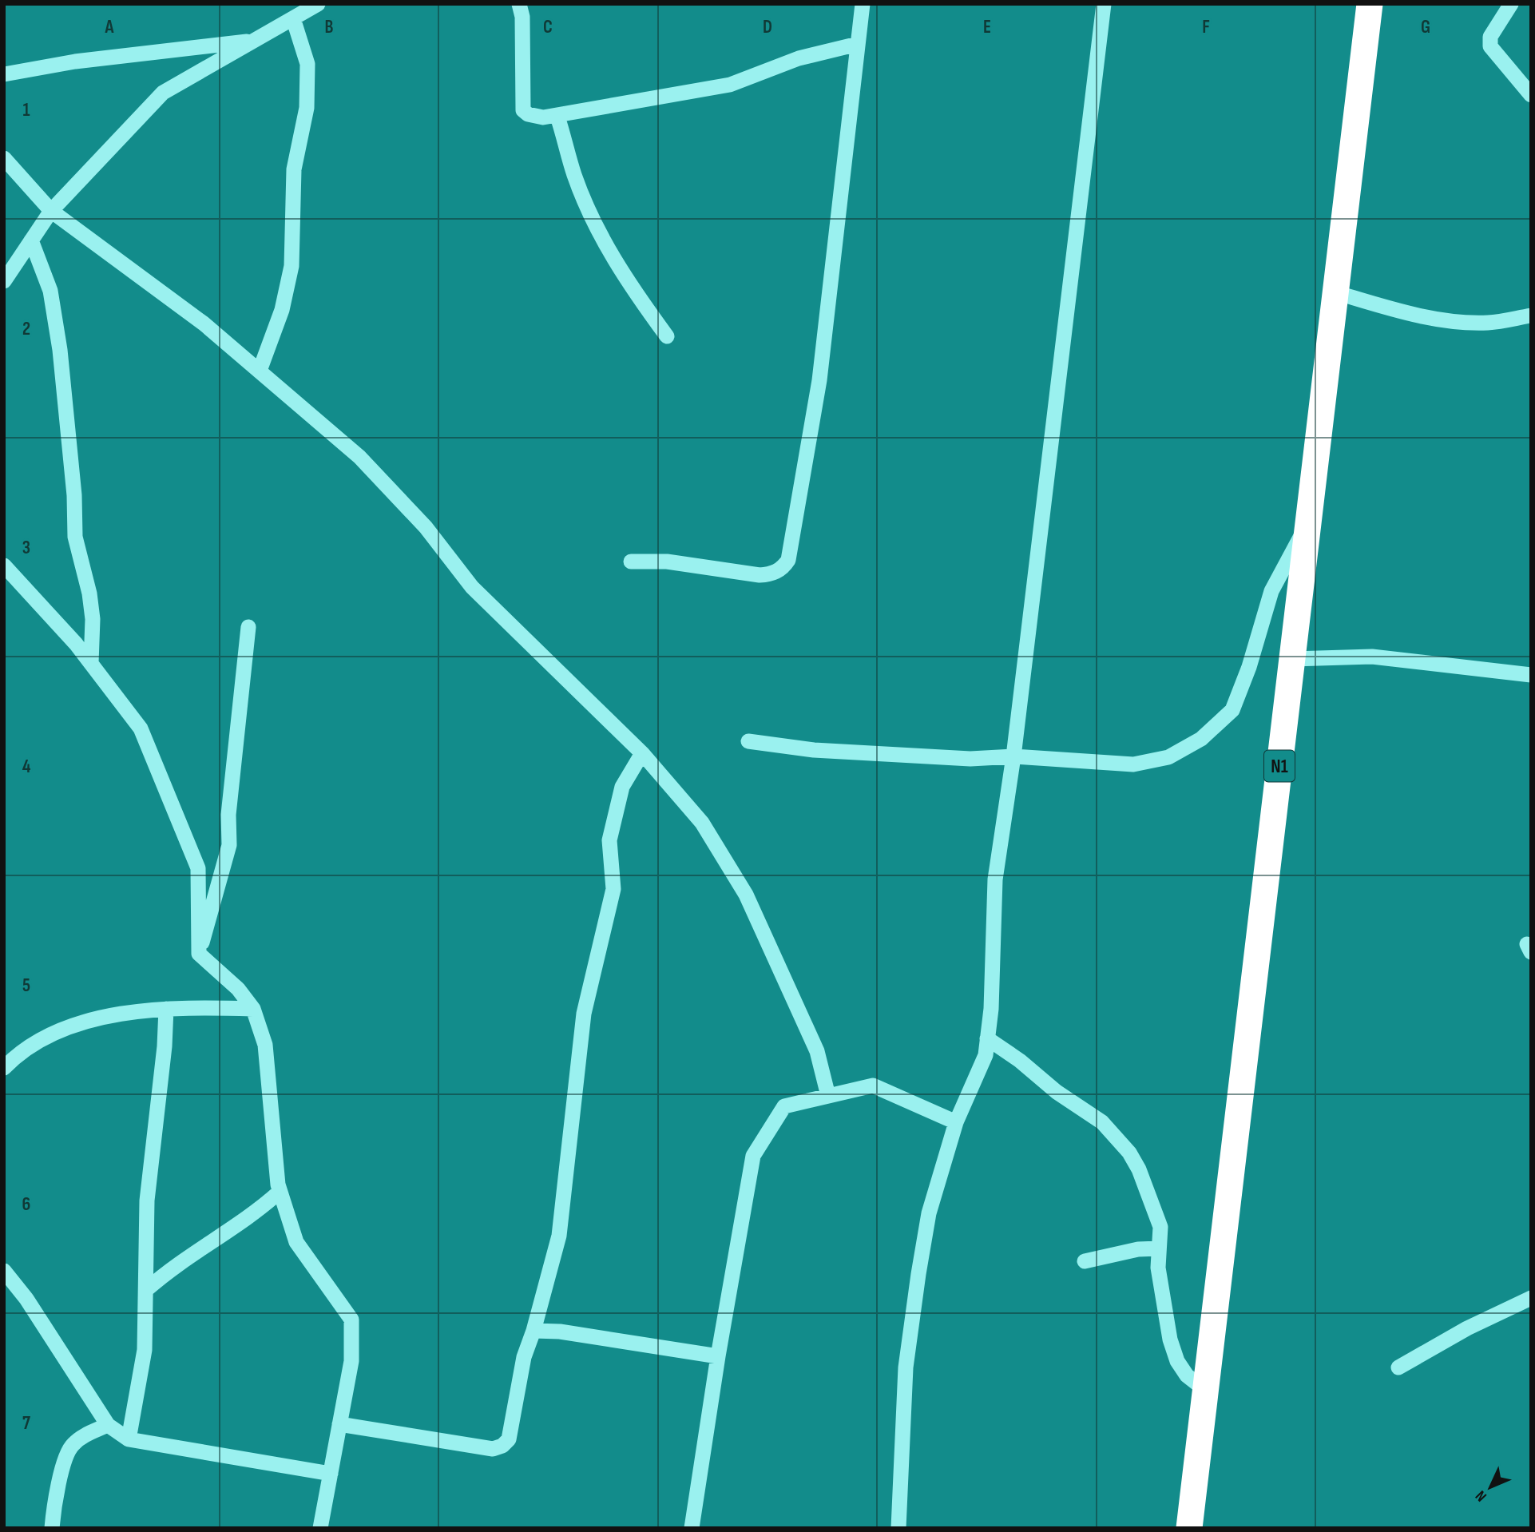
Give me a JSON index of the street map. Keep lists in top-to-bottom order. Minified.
{"streets":{"highway":["N1"]},"north":"bottom left","grid":{"columns":["A","B","C","D","E","F","G"],"rows":["1","2","3","4","5","6","7"]}}
